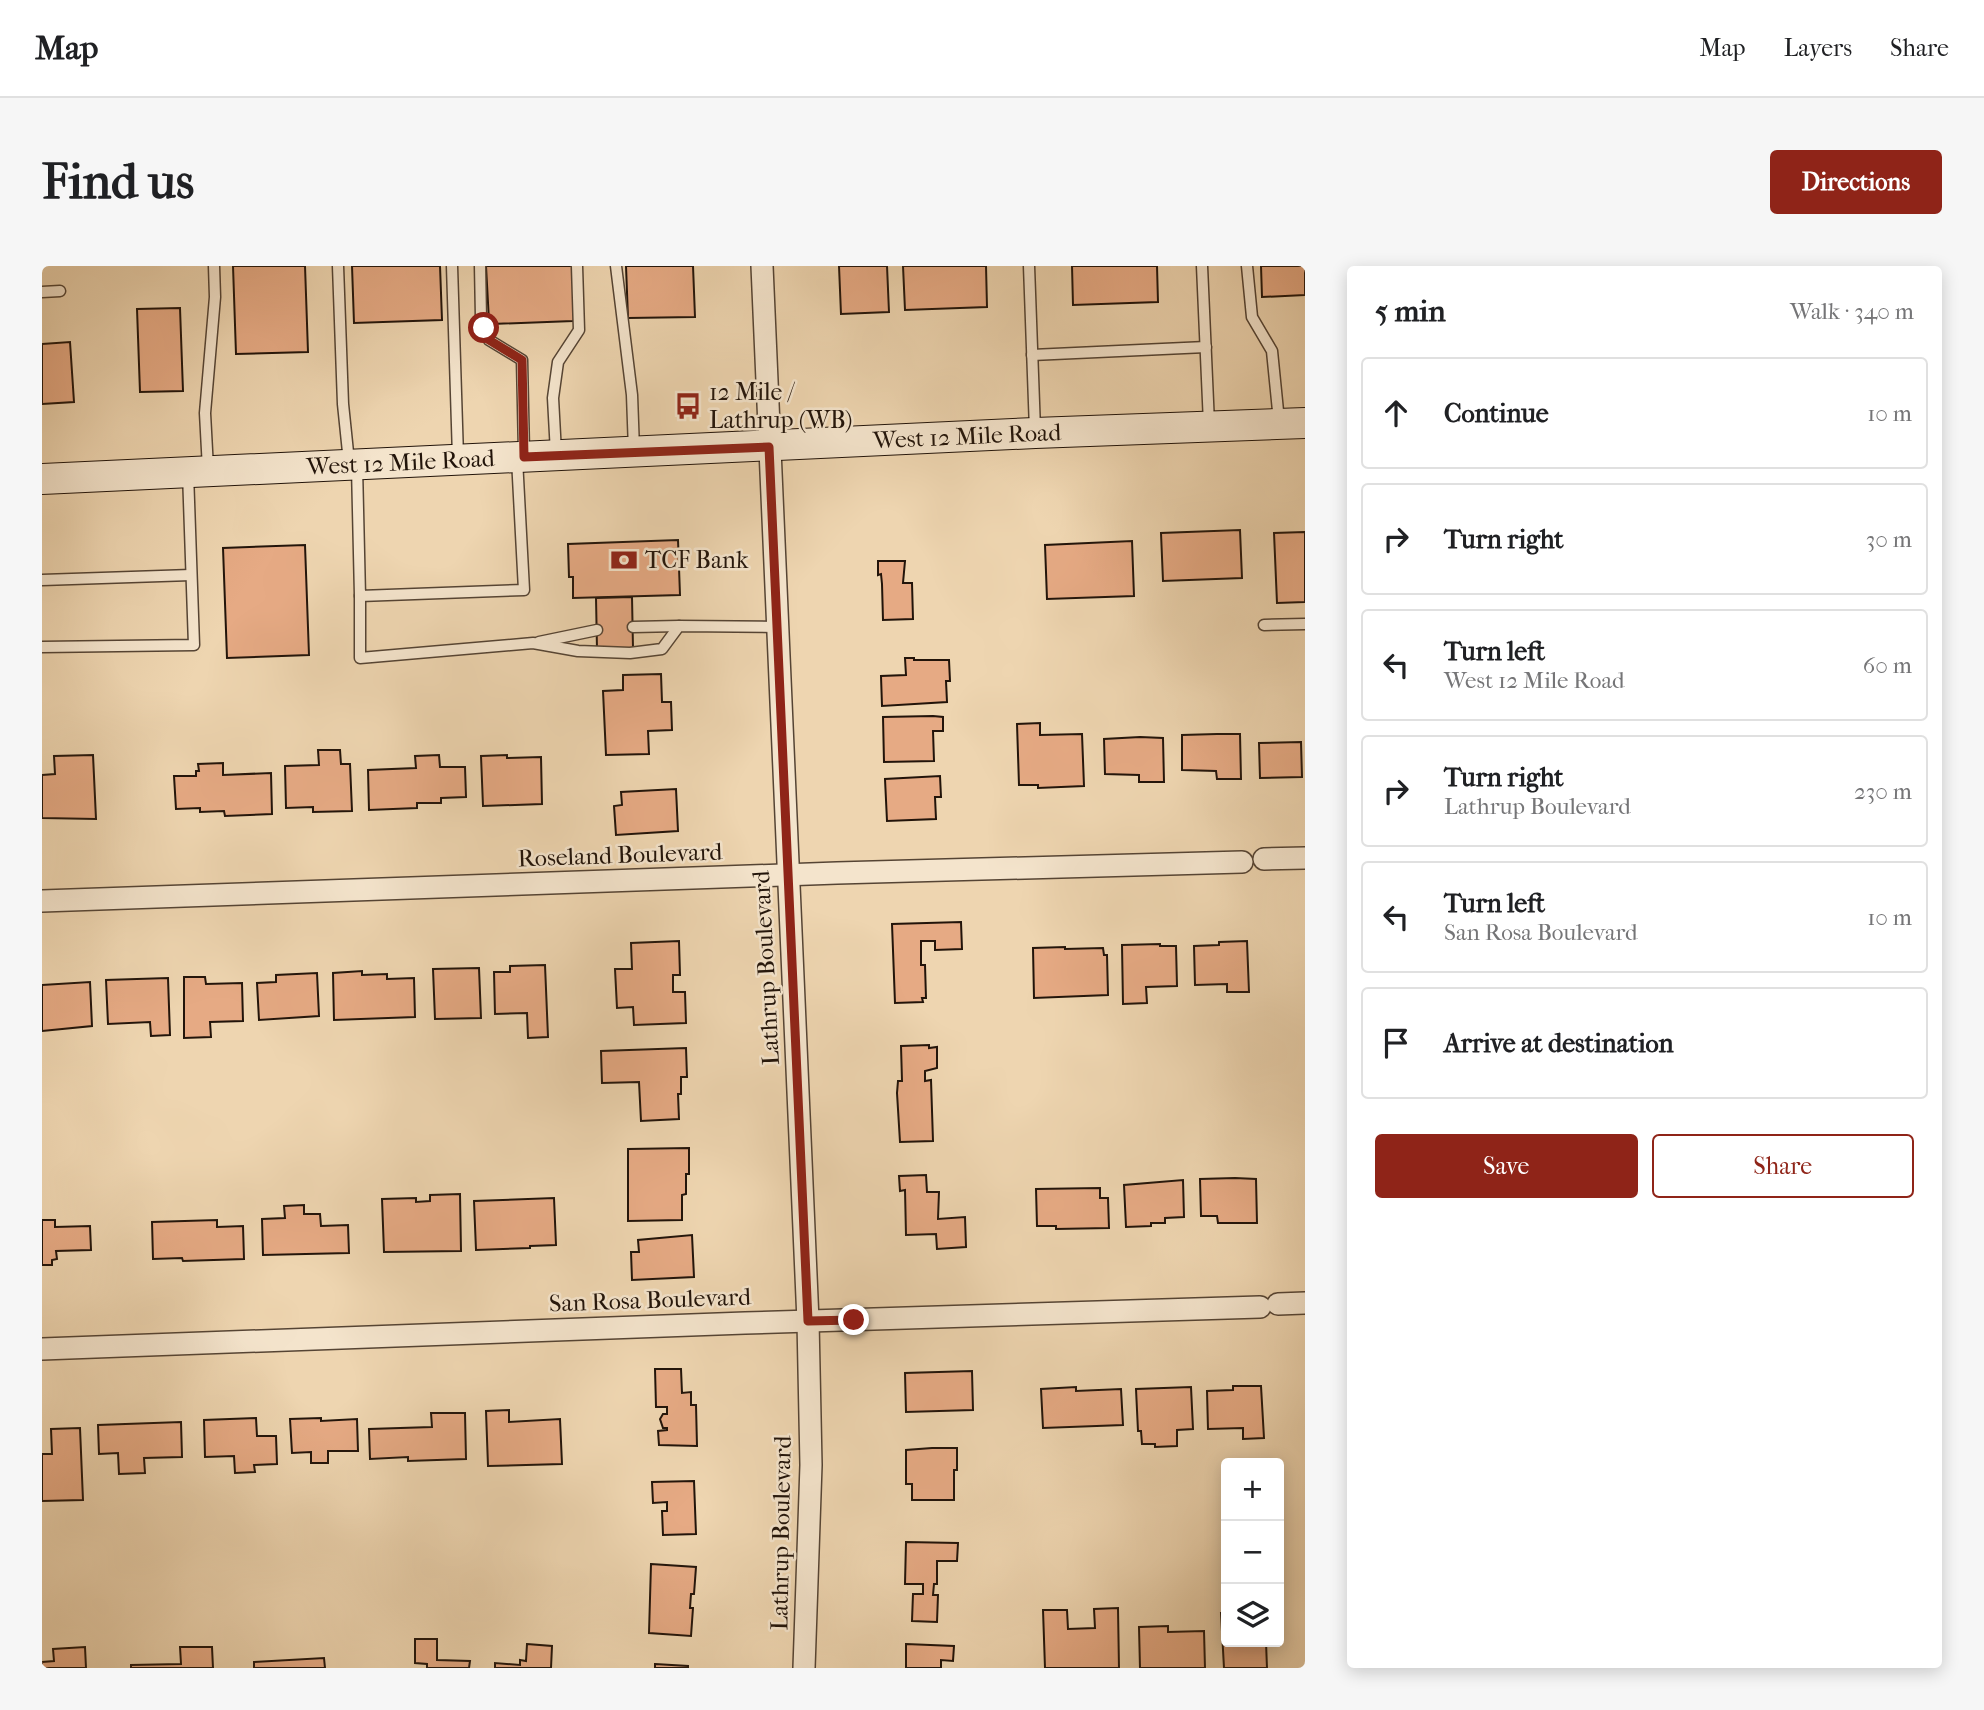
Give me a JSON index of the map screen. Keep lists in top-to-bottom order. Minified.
{"streets":{"main road":["West 12 Mile Road"],"street":["Roseland Boulevard","Lathrup Boulevard","San Rosa Boulevard"]},"crossings":[["West 12 Mile Road","Lathrup Boulevard"],["Roseland Boulevard","Lathrup Boulevard"],["Lathrup Boulevard","San Rosa Boulevard"]],"places":{"bus stop":["12 Mile / Lathrup (WB)"],"bank":["TCF Bank"]},"page":{"header":"Map","nav":["Map","Layers","Share"],"buttons":["Directions",["Save","Share"]],"title":"Find us","heading":["5 min","Walk · 340 m"],"list":[["Continue","10 m"],["Turn right","30 m"],["Turn left","West 12 Mile Road","60 m"],["Turn right","Lathrup Boulevard","230 m"],["Turn left","San Rosa Boulevard","10 m"],"Arrive at destination"],"map_buttons":["+","−"]}}
